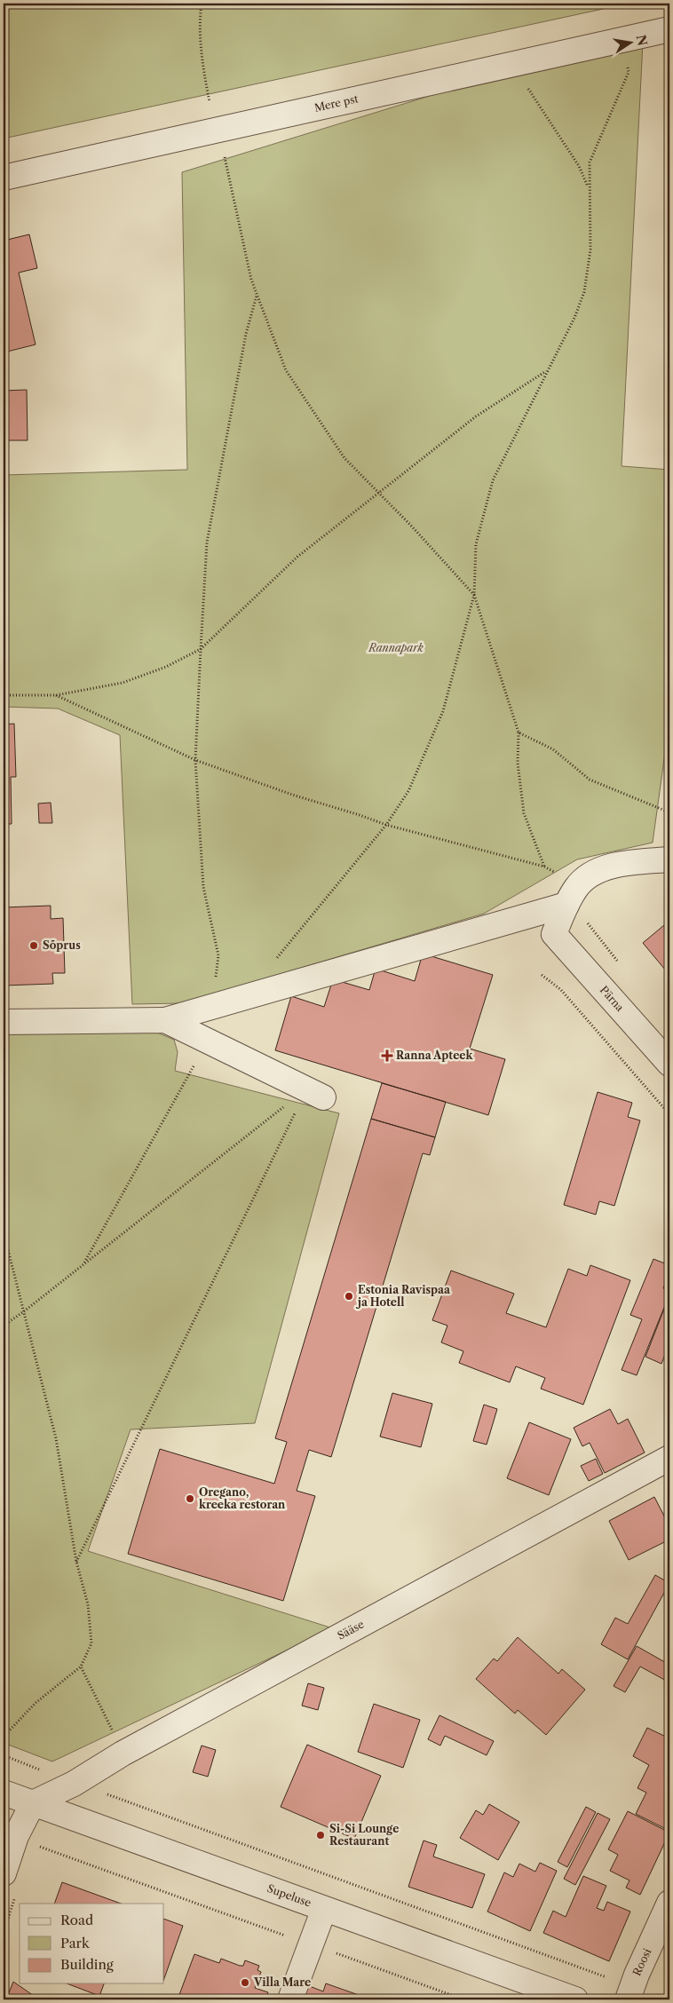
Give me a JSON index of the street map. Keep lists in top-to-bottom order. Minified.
{"streets":{"street":["Mere pst","Pärna","Sääse","Supeluse","Roosi"]},"crossings":[["Sääse","Supeluse"]],"parks":["Rannapark"],"places":{"other":["Sõprus","Estonia Ravispaa ja Hotell","Oregano, kreeka restoran","Si-Si Lounge Restaurant","Villa Mare"],"health":["Ranna Apteek"]},"legend":["Road","Park","Building"],"north":"right"}
